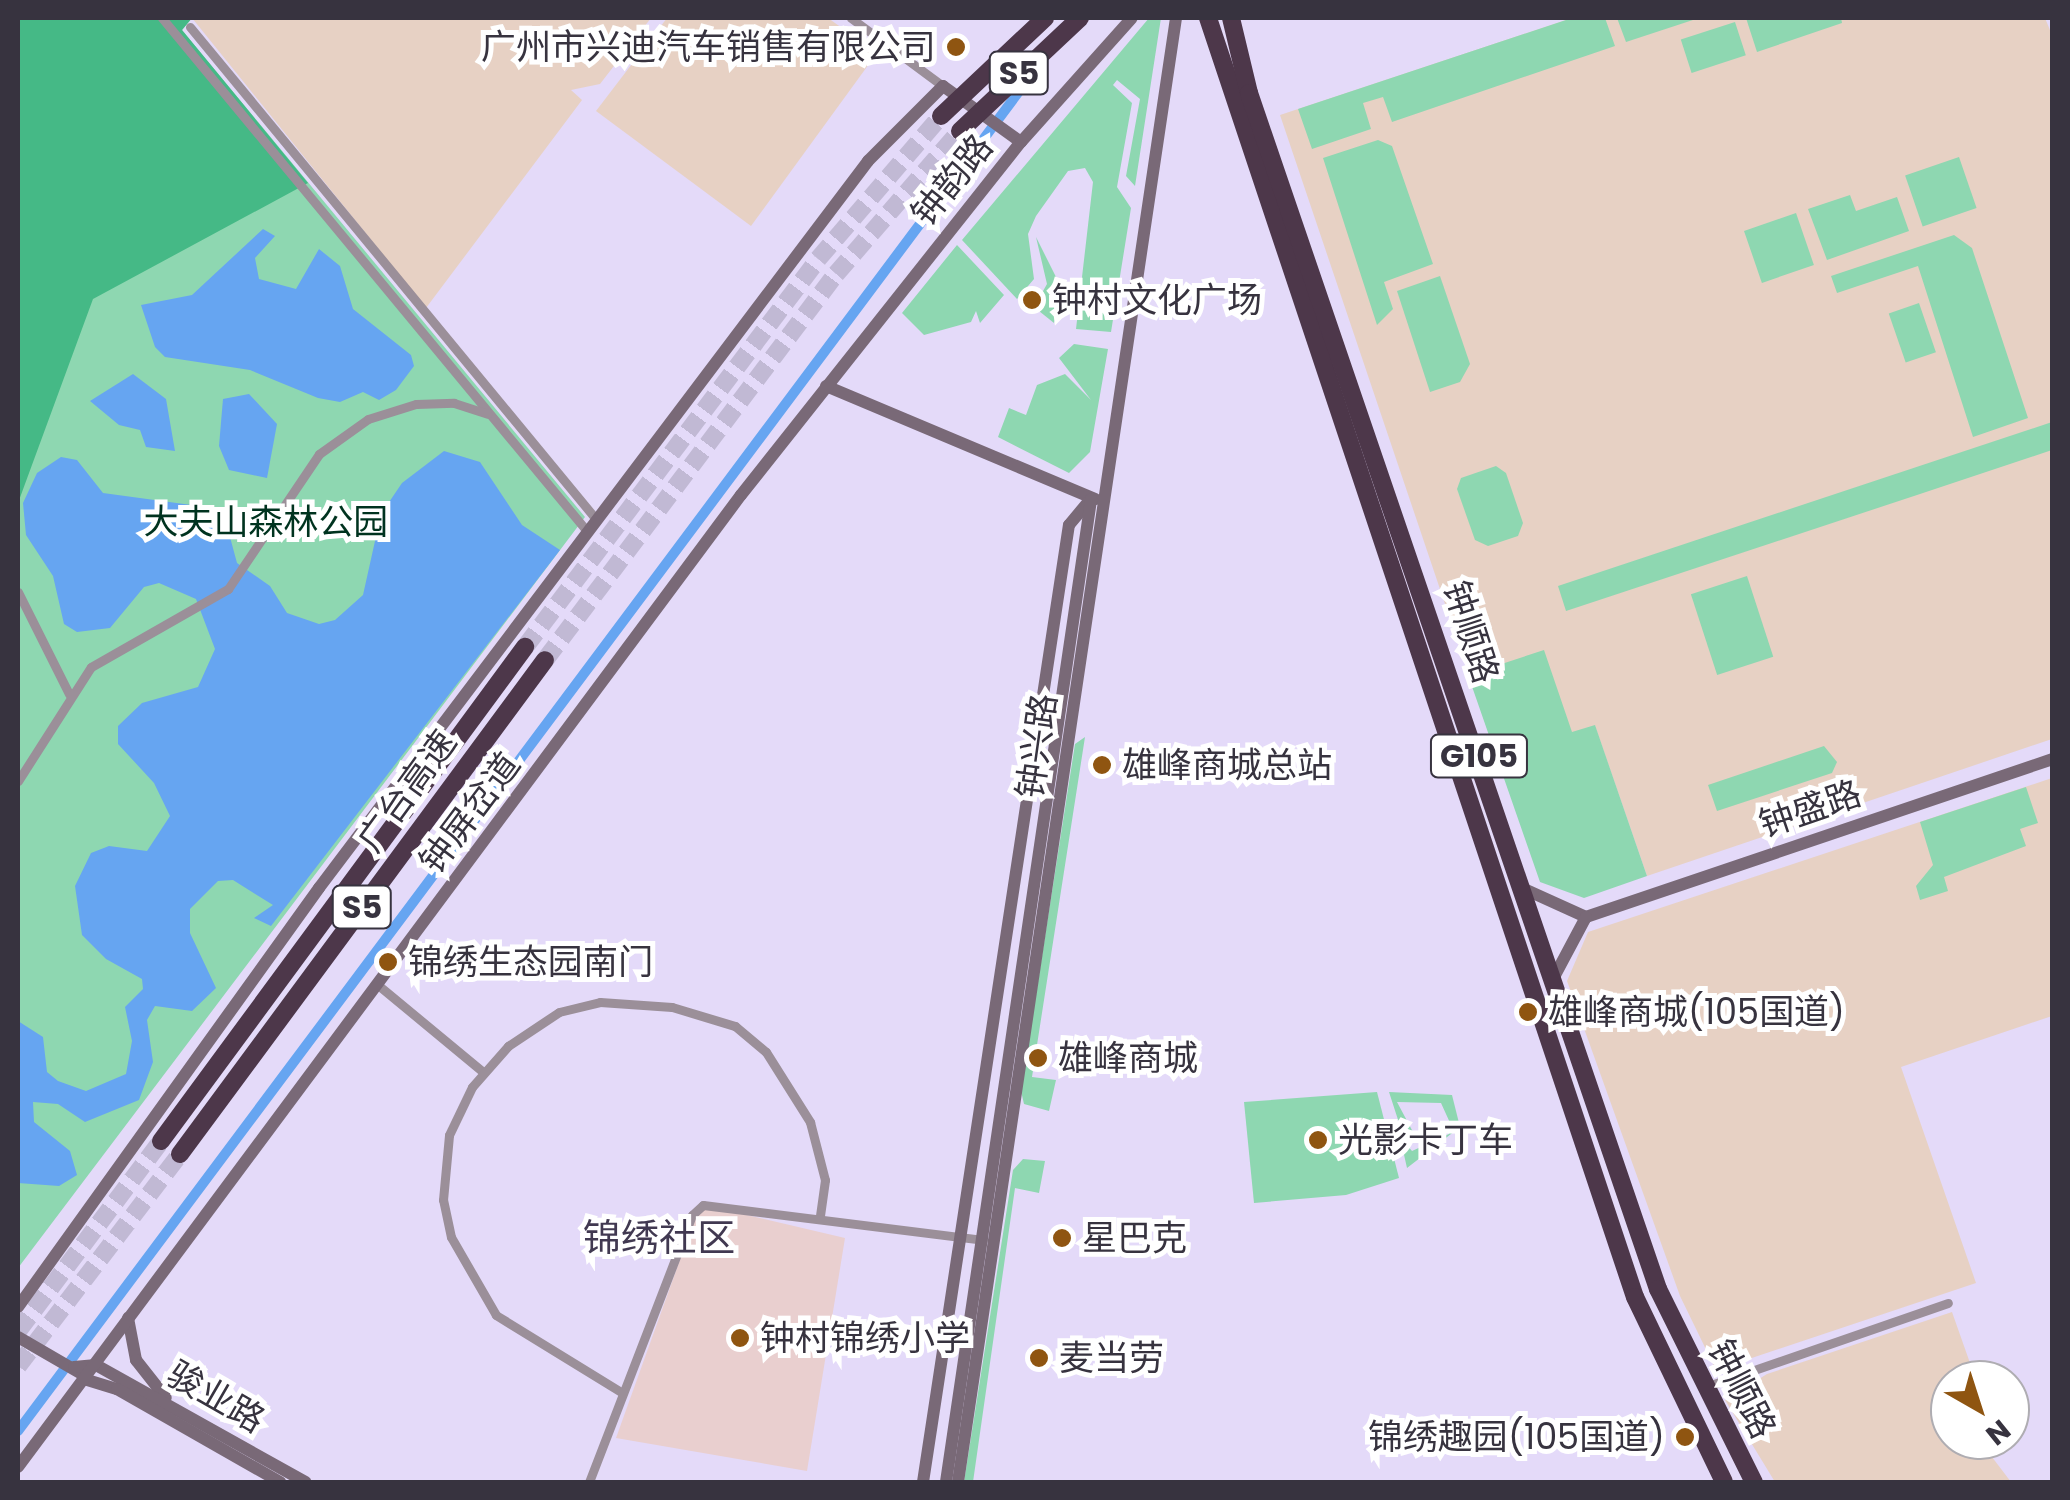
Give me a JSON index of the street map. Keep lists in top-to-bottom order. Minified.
{"streets":{"highway":["S5","钟顺路","G105","广台高速"],"main road":["钟韵路","钟兴路","钟盛路","钟屏岔道","骏业路"]},"crossings":[["钟韵路","钟屏岔道"],["钟屏岔道","骏业路"]],"districts":["锦绣社区"],"parks":["大夫山森林公园"],"places":["广州市兴迪汽车销售有限公司","钟村文化广场","雄峰商城总站","锦绣生态园南门","雄峰商城(105国道)","雄峰商城","光影卡丁车","星巴克","钟村锦绣小学","麦当劳","锦绣趣园(105国道)"],"north":"bottom right"}
